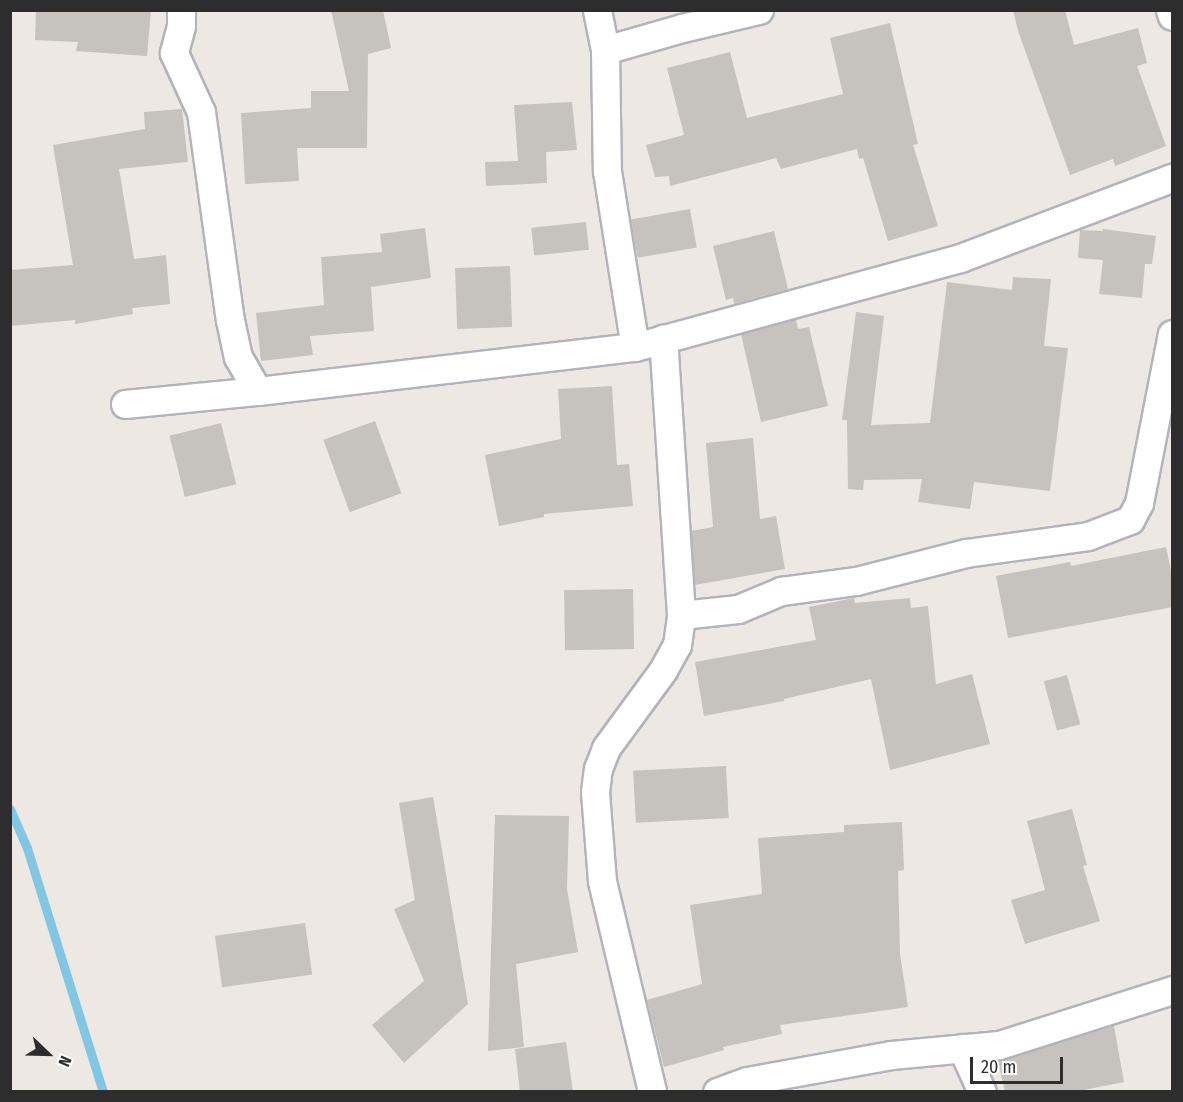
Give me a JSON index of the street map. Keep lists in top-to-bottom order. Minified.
{"scale_bar":"20 m","north":"bottom right"}
